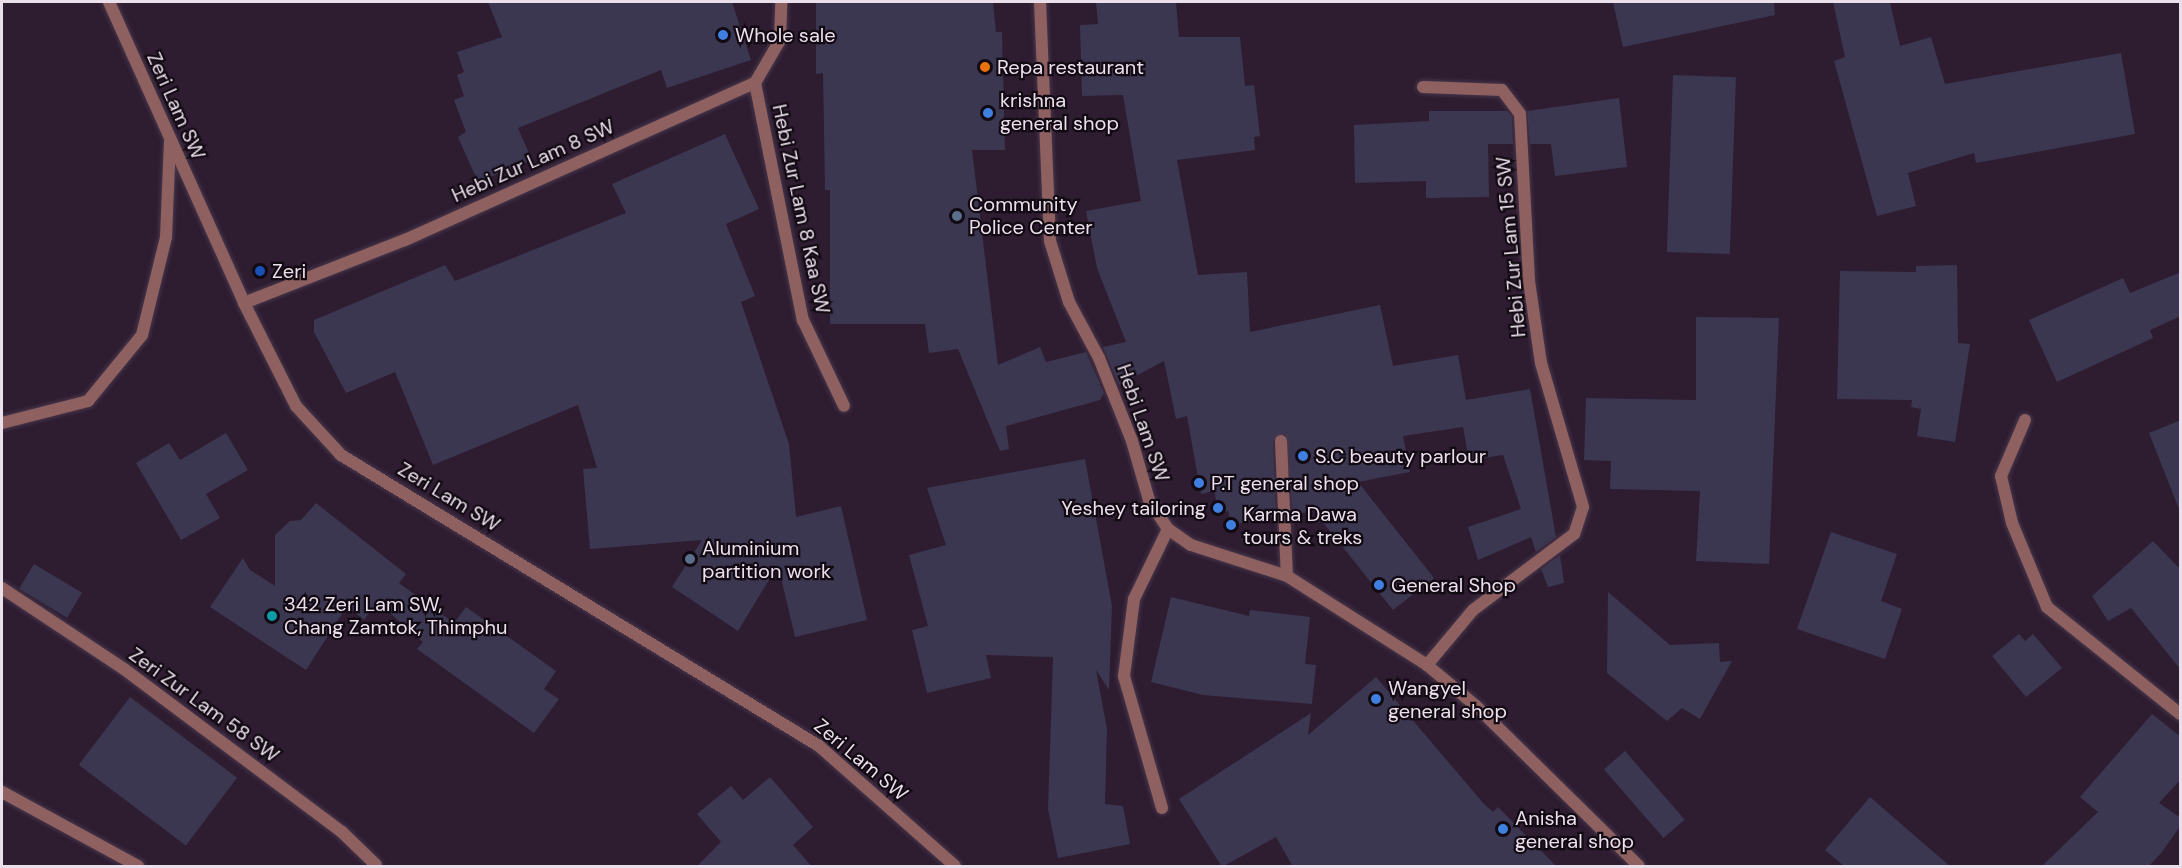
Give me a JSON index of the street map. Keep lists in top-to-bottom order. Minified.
{"streets":{"street":["Zeri Lam SW","Hebi Zur Lam 8 SW","Hebi Zur Lam 8 Kaa SW","Hebi Zur Lam 15 SW","Hebi Lam SW","Zeri Zur Lam 58 SW"]},"crossings":[["Zeri Lam SW","Hebi Zur Lam 8 SW"],["Hebi Zur Lam 8 SW","Hebi Zur Lam 8 Kaa SW"],["Hebi Zur Lam 15 SW","Hebi Lam SW"]],"places":["Whole sale","Repa restaurant","krishna general shop","Community Police Center","Zeri","S.C beauty parlour","P.T general shop","Yeshey tailoring","Karma Dawa tours & treks","Aluminium partition work","General Shop","342 Zeri Lam SW, Chang Zamtok, Thimphu","Wangyel general shop","Anisha general shop"]}
